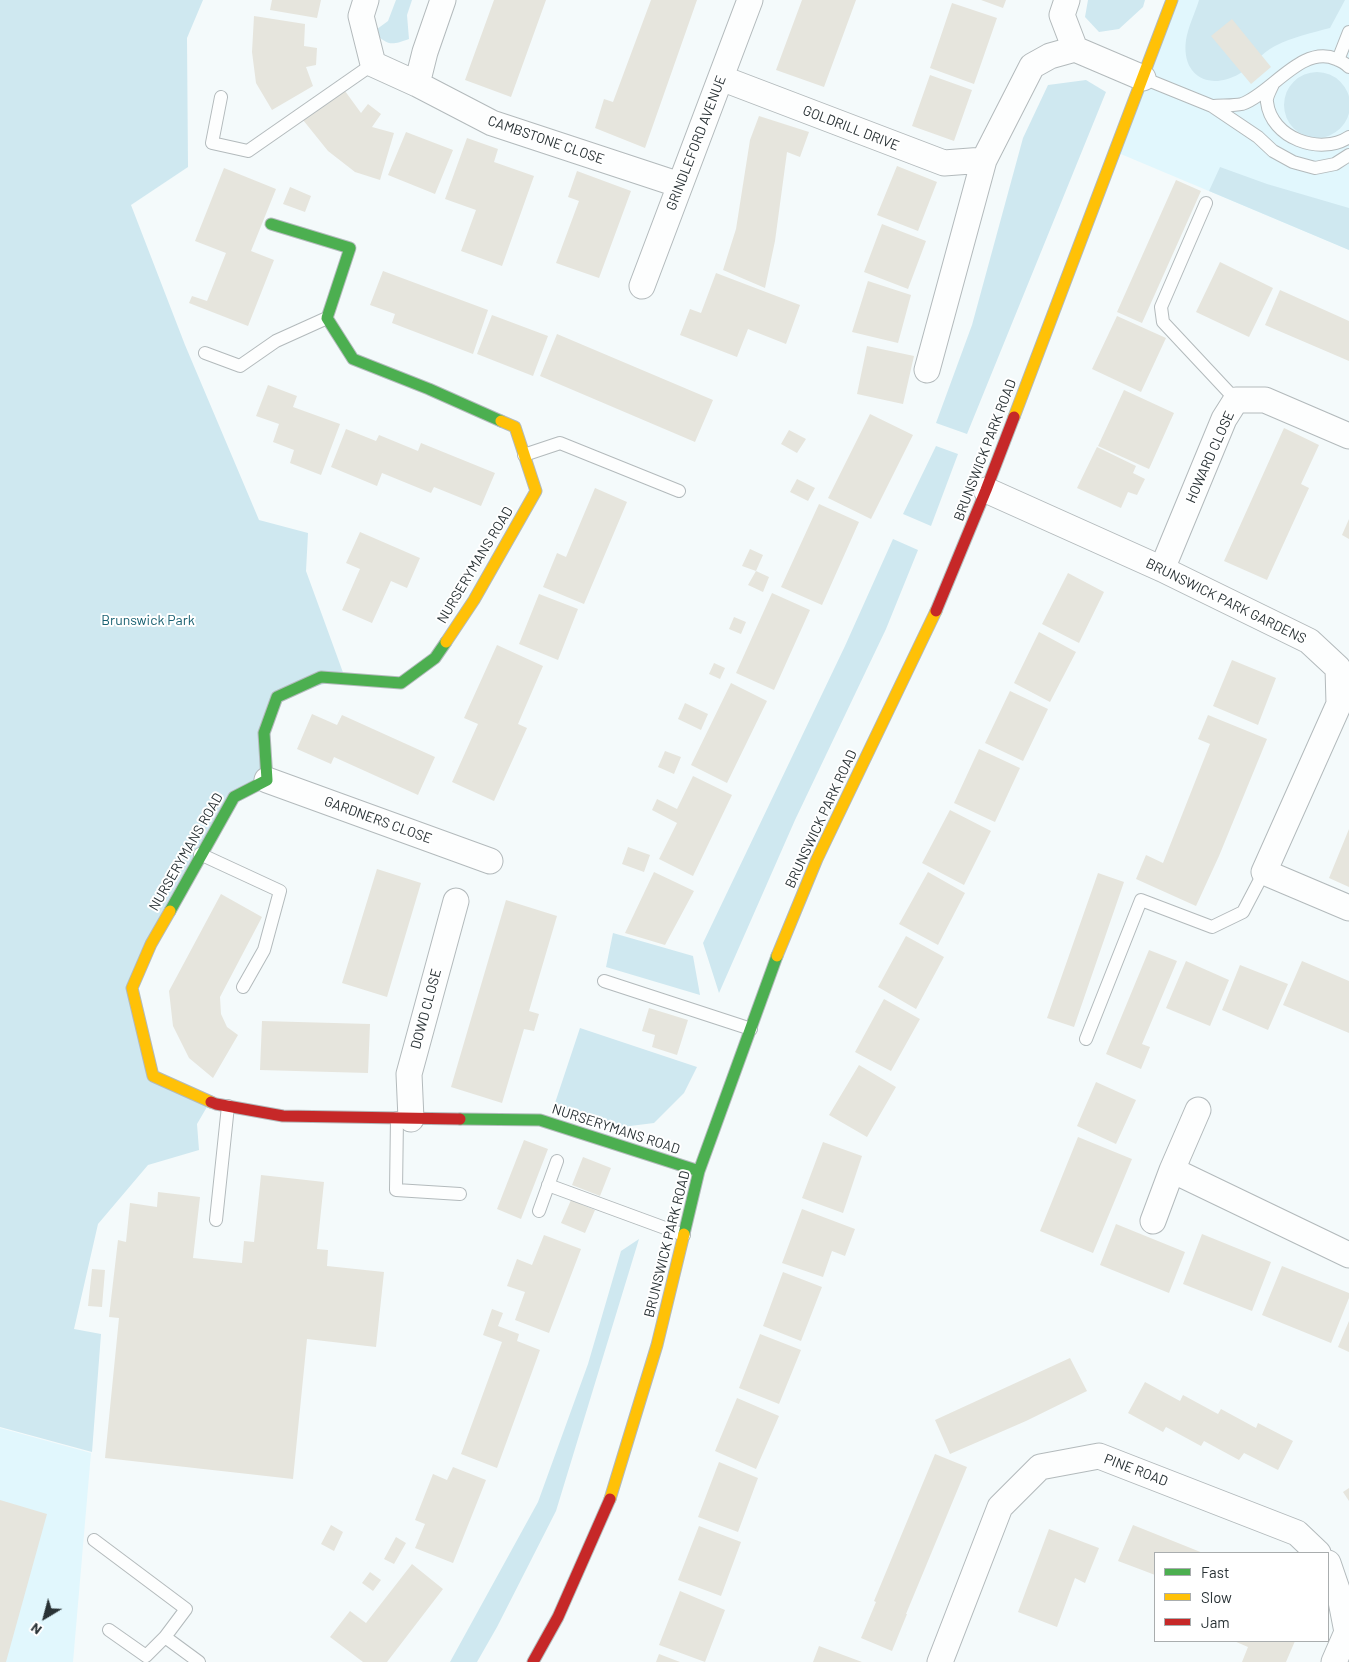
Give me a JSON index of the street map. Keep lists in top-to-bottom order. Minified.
{"streets":{"street":["GOLDRILL DRIVE","CAMBSTONE CLOSE","GRINDLEFORD AVENUE","BRUNSWICK PARK ROAD","HOWARD CLOSE","NURSERYMANS ROAD","BRUNSWICK PARK GARDENS","GARDNERS CLOSE","DOWD CLOSE","PINE ROAD"]},"crossings":[["GOLDRILL DRIVE","GRINDLEFORD AVENUE"],["CAMBSTONE CLOSE","GRINDLEFORD AVENUE"],["BRUNSWICK PARK ROAD","NURSERYMANS ROAD"],["BRUNSWICK PARK ROAD","BRUNSWICK PARK GARDENS"],["HOWARD CLOSE","BRUNSWICK PARK GARDENS"],["NURSERYMANS ROAD","GARDNERS CLOSE"],["NURSERYMANS ROAD","DOWD CLOSE"]],"parks":["Brunswick Park"],"legend":["Fast","Slow","Jam"],"north":"bottom left"}
